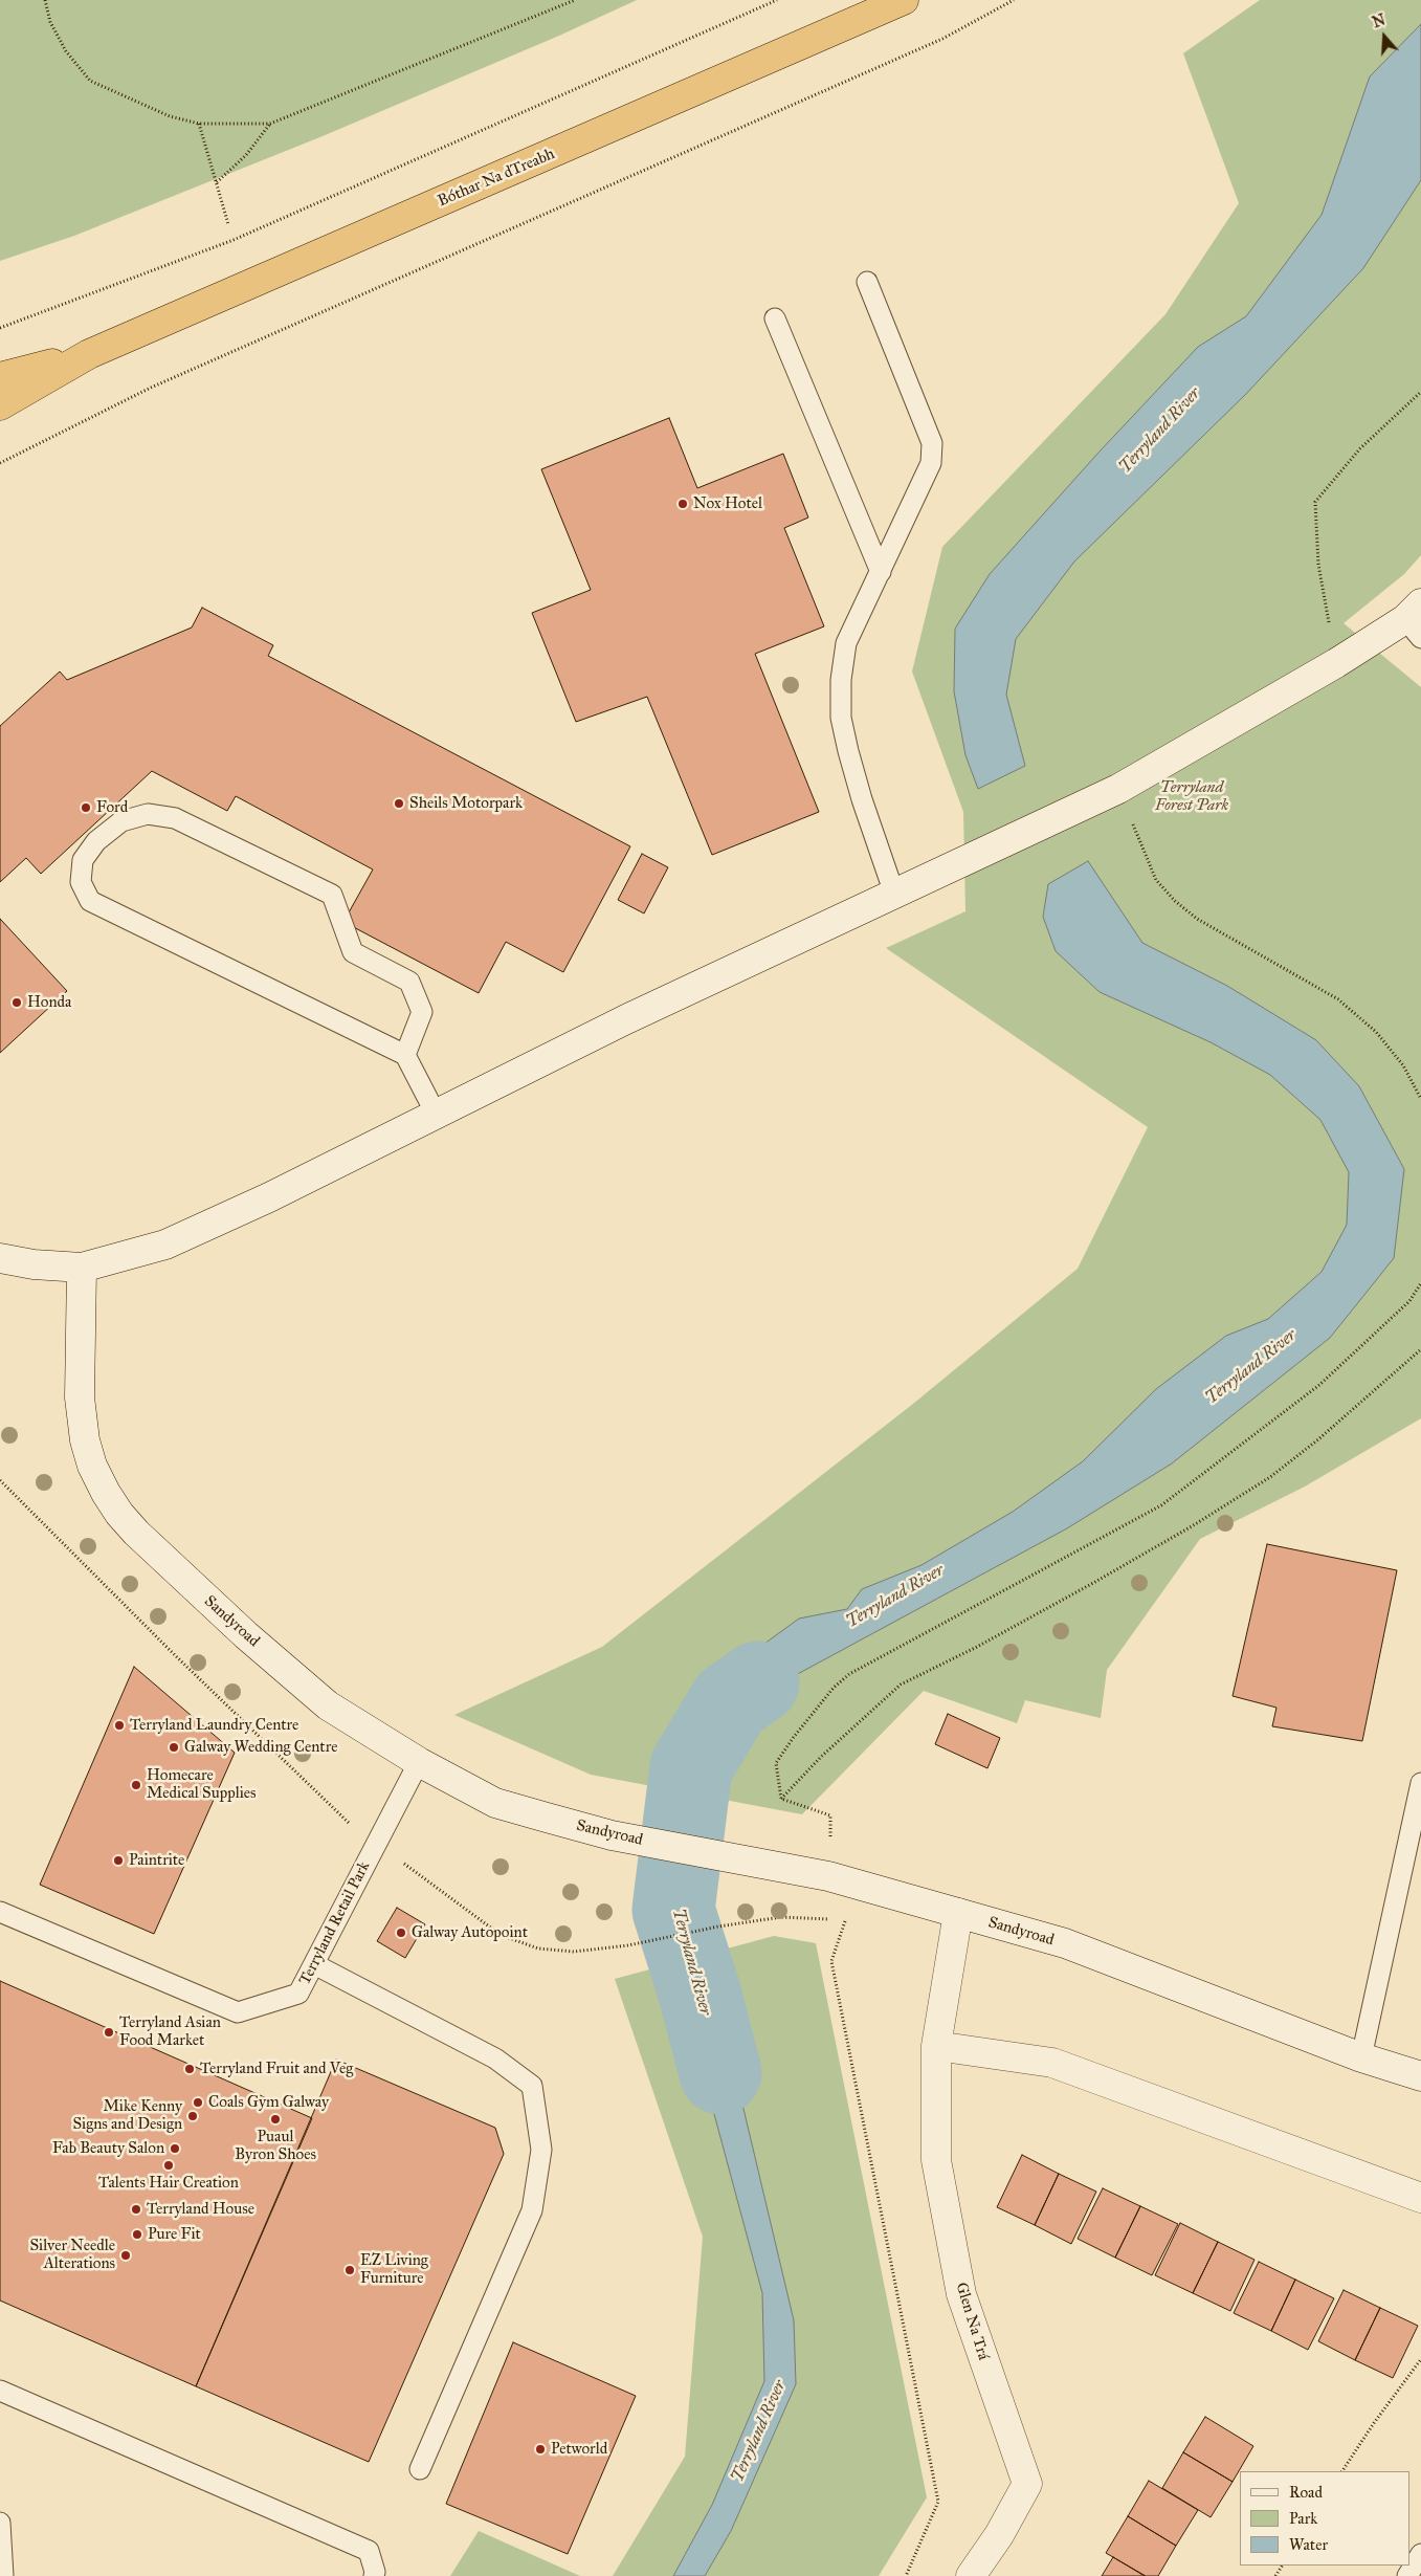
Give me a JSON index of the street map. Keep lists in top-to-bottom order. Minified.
{"streets":{"highway":["Bóthar Na dTreabh"],"street":["Sandyroad","Glen Na Trá"],"lane":["Terryland Retail Park"]},"crossings":[["Sandyroad","Terryland Retail Park"],["Sandyroad","Glen Na Trá"]],"water":["Terryland River"],"parks":["Terryland Forest Park"],"places":["Nox Hotel","Sheils Motorpark","Ford","Honda","Terryland Laundry Centre","Galway Wedding Centre","Homecare Medical Supplies","Paintrite","Galway Autopoint","Terryland Asian Food Market","Terryland Fruit and Veg","Coals Gym Galway","Mike Kenny Signs and Design","Puaul Byron Shoes","Fab Beauty Salon","Talents Hair Creation","Terryland House","Pure Fit","Silver Needle Alterations","EZ Living Furniture","Petworld"],"legend":["Road","Park","Water"],"north":"top"}
